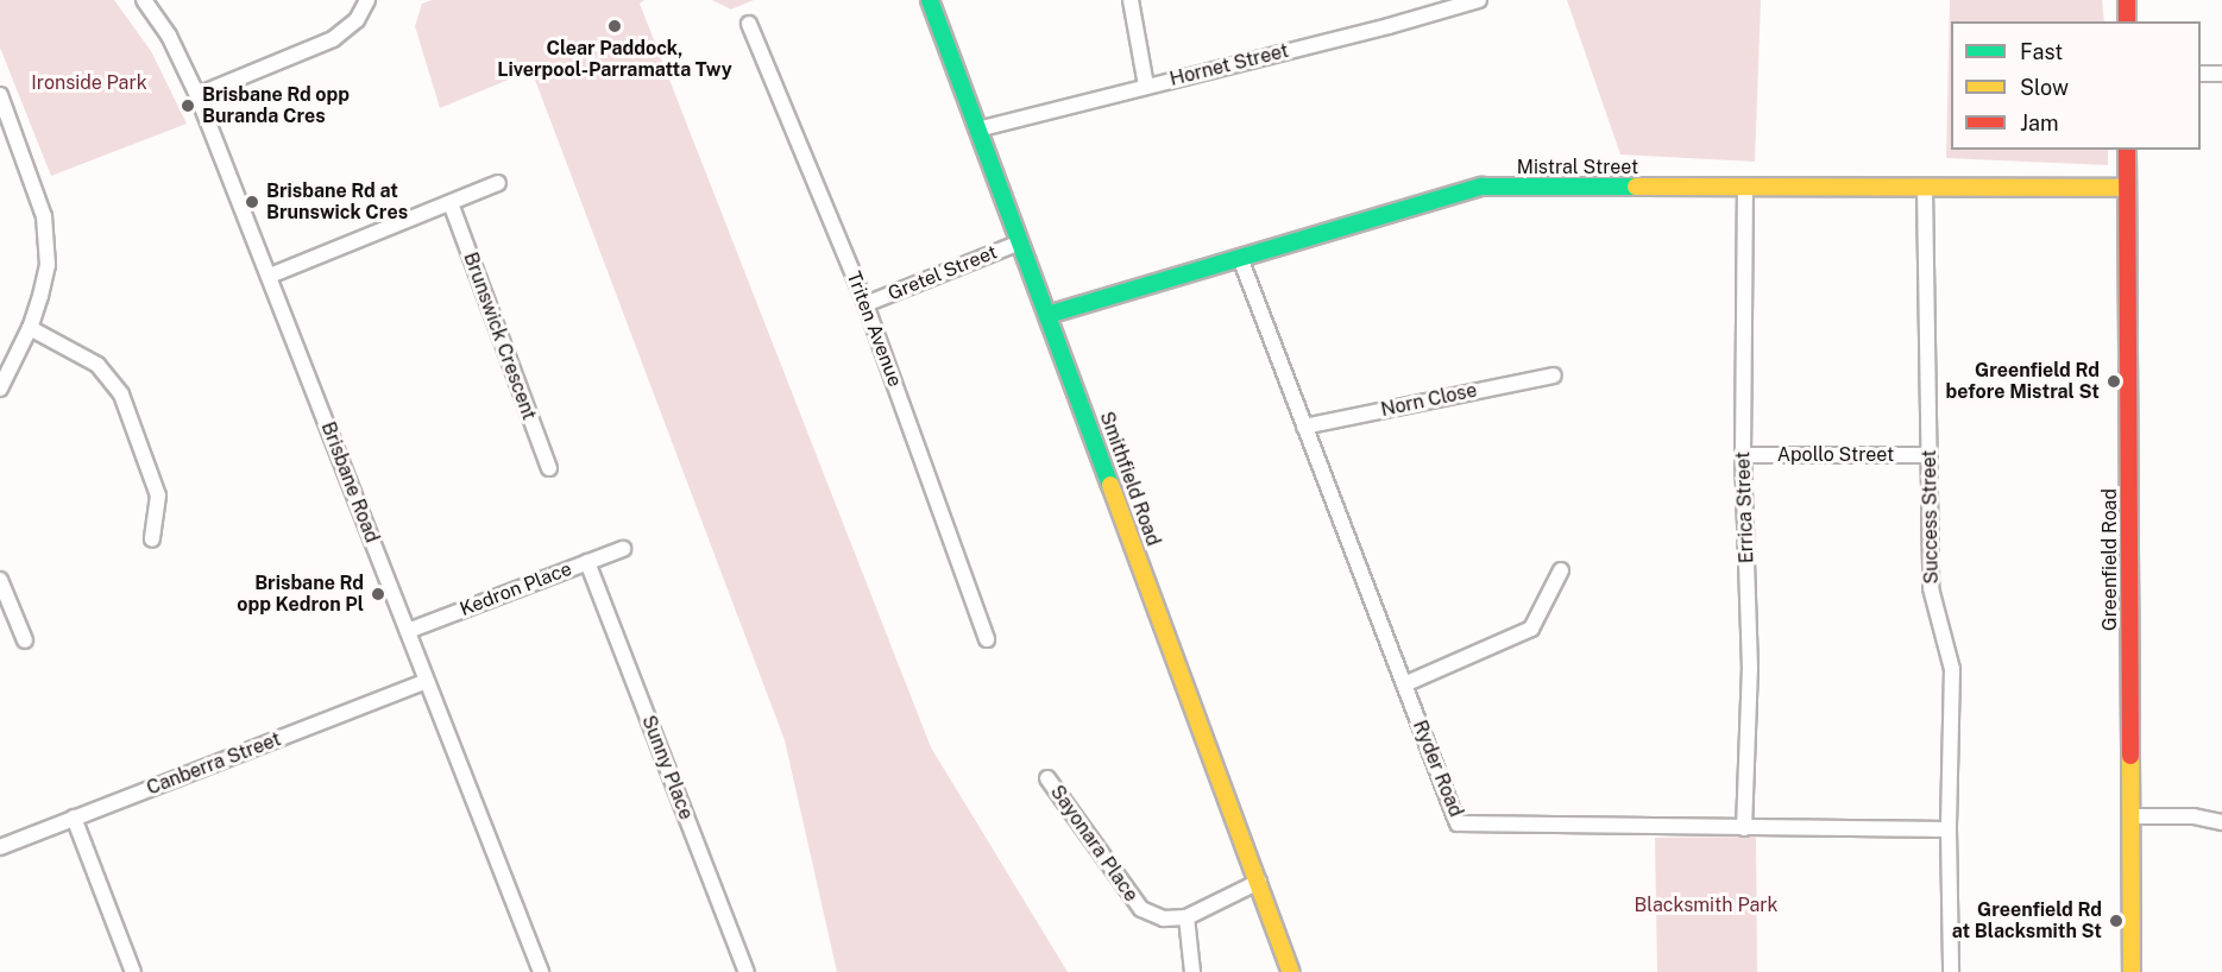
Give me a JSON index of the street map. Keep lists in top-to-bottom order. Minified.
{"streets":{"street":["Hornet Street","Mistral Street","Gretel Street","Triten Avenue","Brunswick Crescent","Norn Close","Apollo Street","Smithfield Road","Brisbane Road","Errica Street","Success Street","Greenfield Road","Kedron Place","Canberra Street","Sunny Place","Ryder Road","Sayonara Place"]},"crossings":[["Hornet Street","Smithfield Road"],["Mistral Street","Smithfield Road"],["Mistral Street","Errica Street"],["Mistral Street","Success Street"],["Mistral Street","Greenfield Road"],["Mistral Street","Ryder Road"],["Gretel Street","Triten Avenue"],["Gretel Street","Smithfield Road"],["Norn Close","Ryder Road"],["Apollo Street","Errica Street"],["Apollo Street","Success Street"],["Brisbane Road","Kedron Place"],["Brisbane Road","Canberra Street"],["Errica Street","Ryder Road"],["Success Street","Ryder Road"],["Kedron Place","Sunny Place"]],"parks":["Ironside Park","Blacksmith Park"],"places":["Clear Paddock, Liverpool-Parramatta Twy","Brisbane Rd opp Buranda Cres","Brisbane Rd at Brunswick Cres","Greenfield Rd before Mistral St","Brisbane Rd opp Kedron Pl","Greenfield Rd at Blacksmith St"],"legend":["Fast","Slow","Jam"]}
